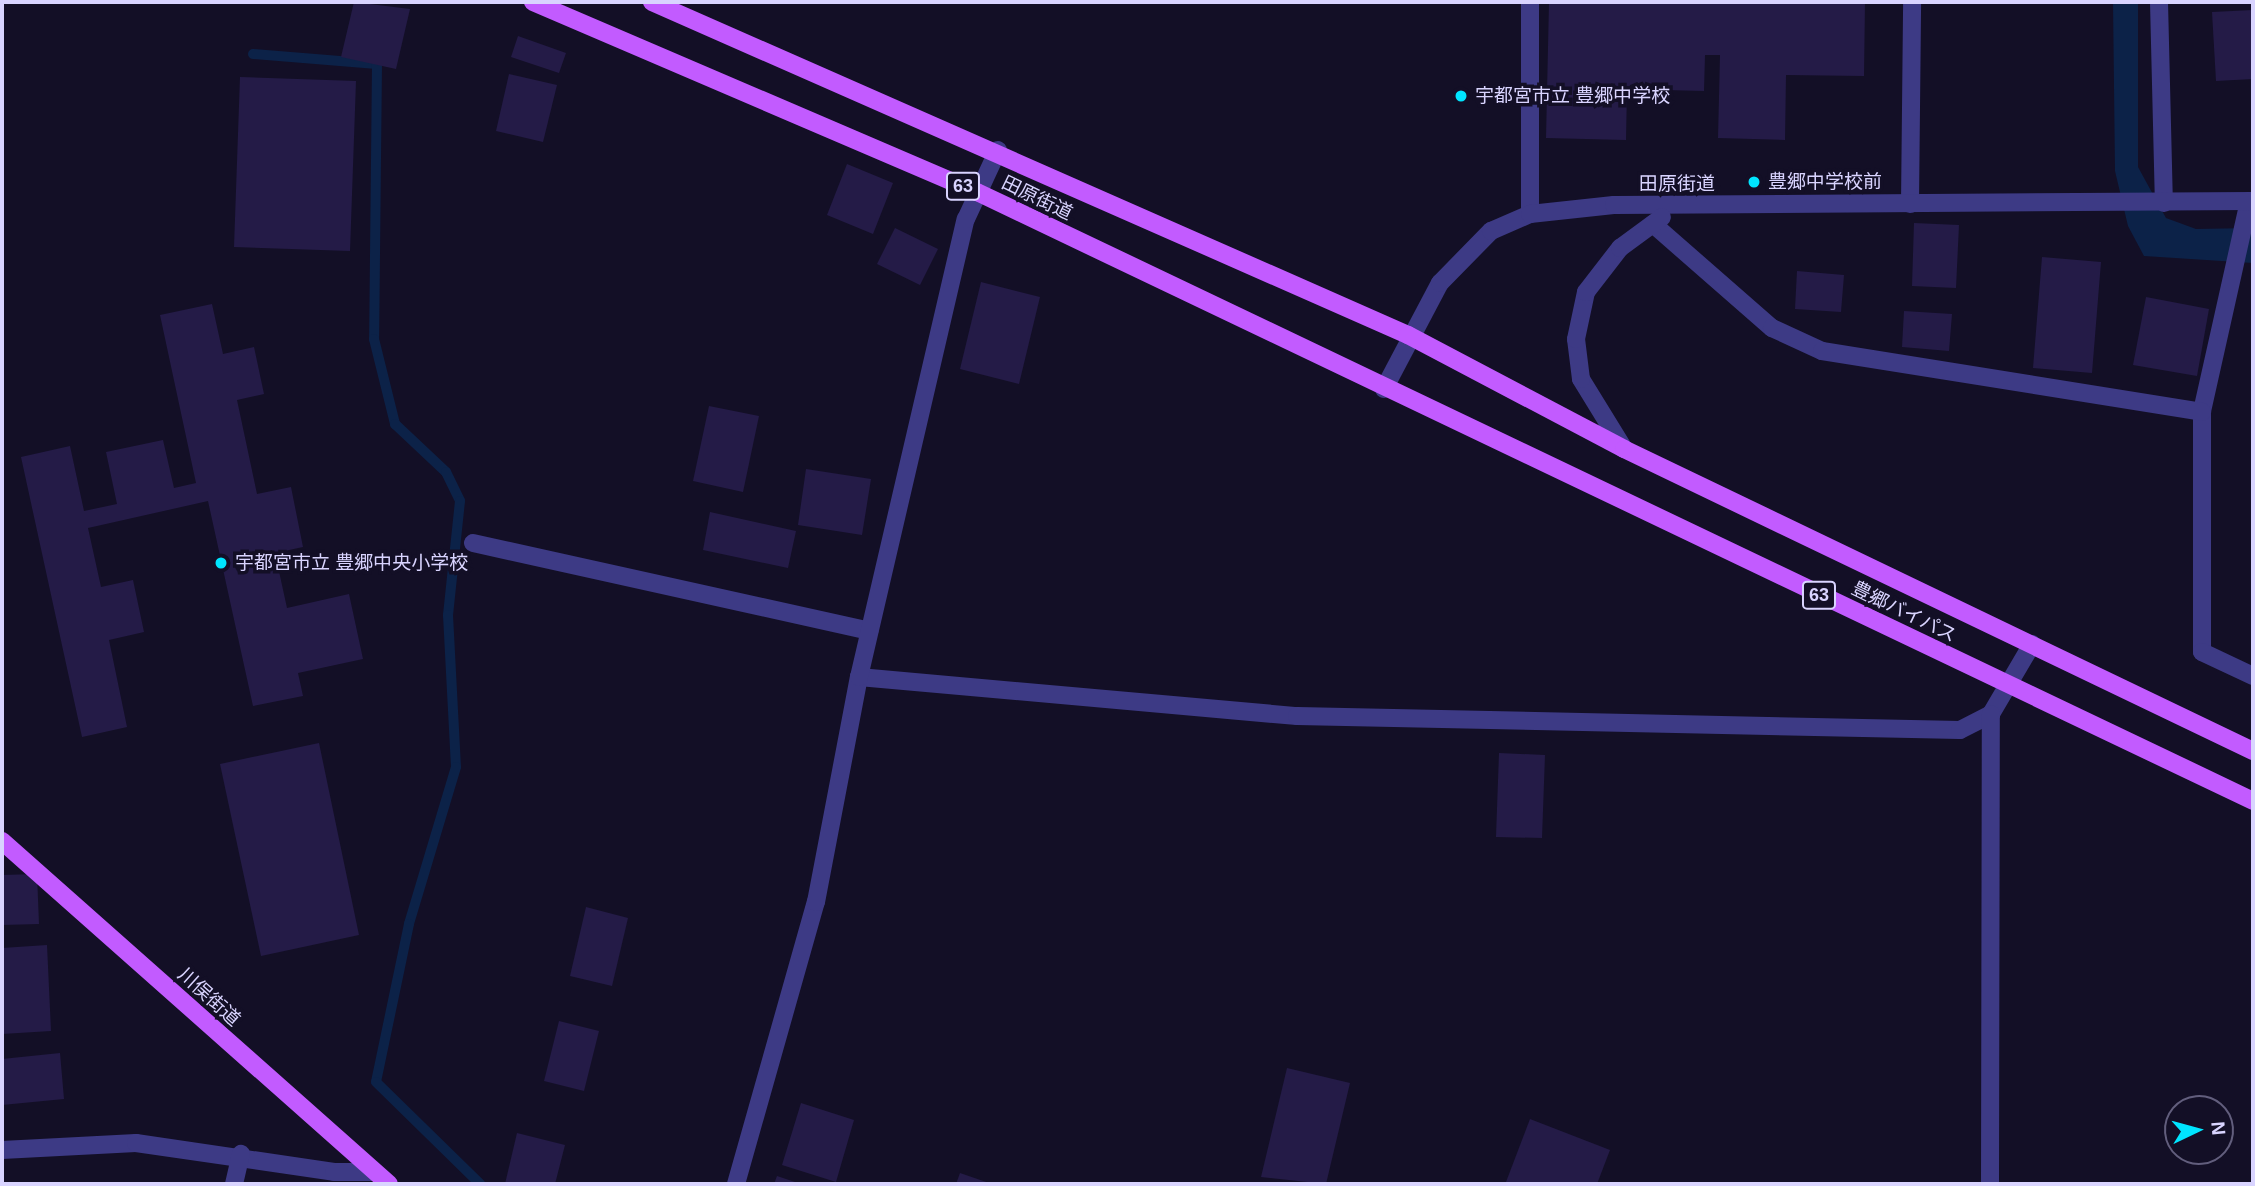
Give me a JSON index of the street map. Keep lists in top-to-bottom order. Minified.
{"streets":{"main road":["田原街道","63","豊郷バイパス","川俣街道"]},"crossings":[["田原街道","豊郷バイパス"]],"places":["宇都宮市立 豊郷中学校","豊郷中学校前","宇都宮市立 豊郷中央小学校"],"north":"right"}
